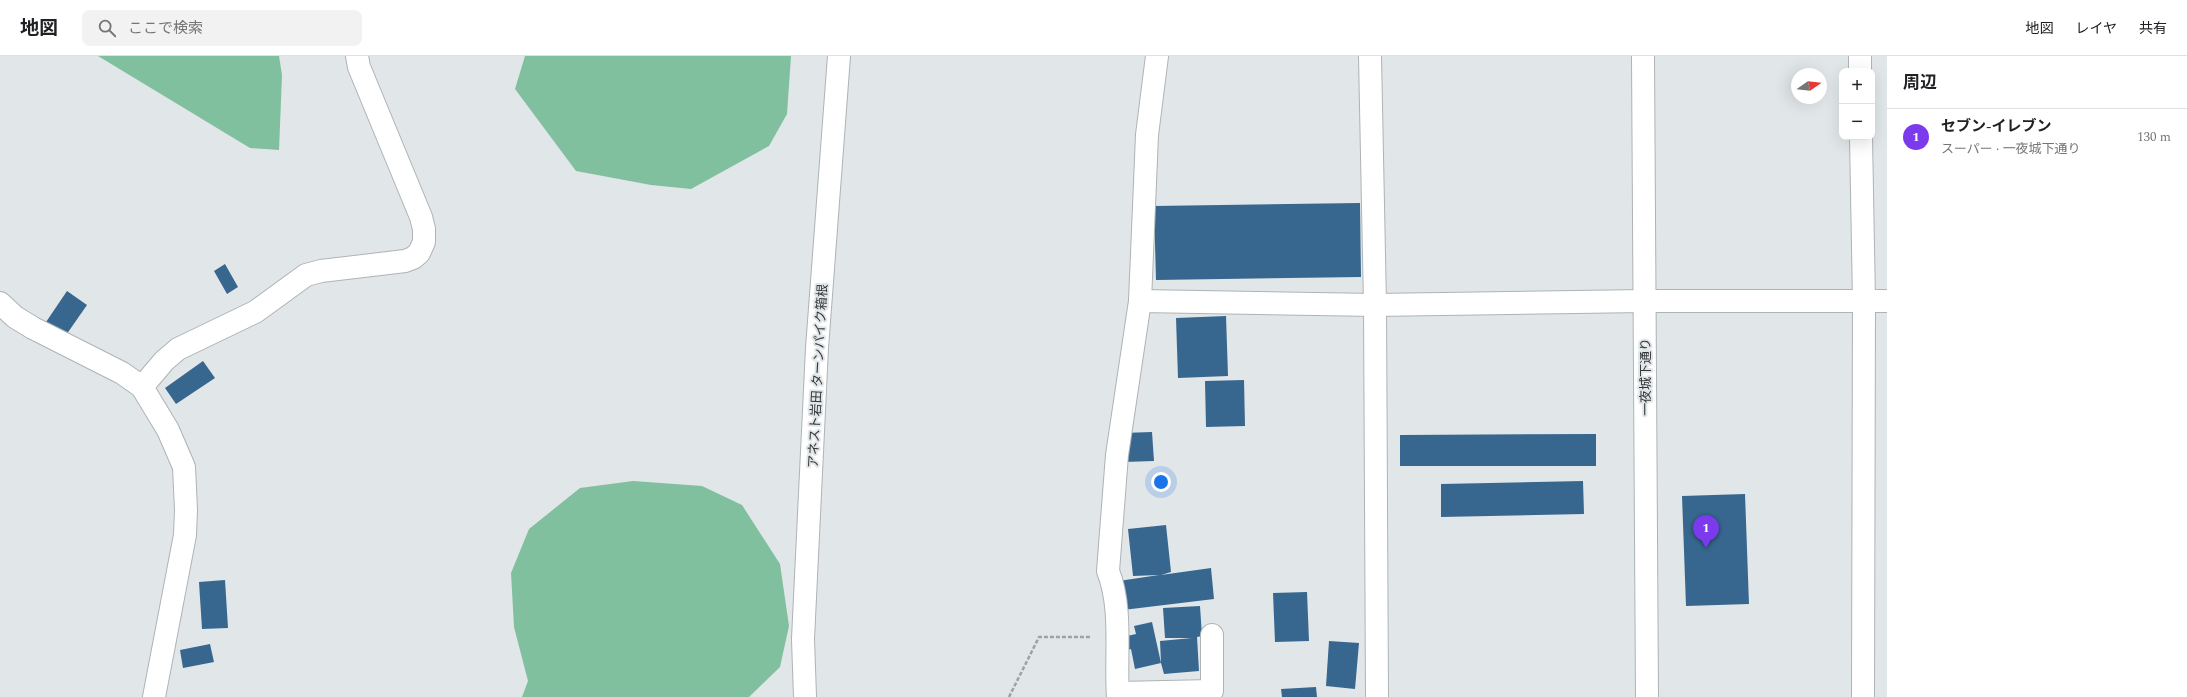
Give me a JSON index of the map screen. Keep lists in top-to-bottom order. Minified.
{"streets":{"street":["アネスト岩田 ターンパイク箱根","一夜城下通り"]},"north":"right","page":{"header":"地図","search":"ここで検索","nav":["地図","レイヤ","共有"],"heading":"周辺","map_buttons":["+","−"],"list":[{"mark":"1","name":"セブン-イレブン","note":"スーパー · 一夜城下通り","value":"130 m"}],"pins":"1"}}
